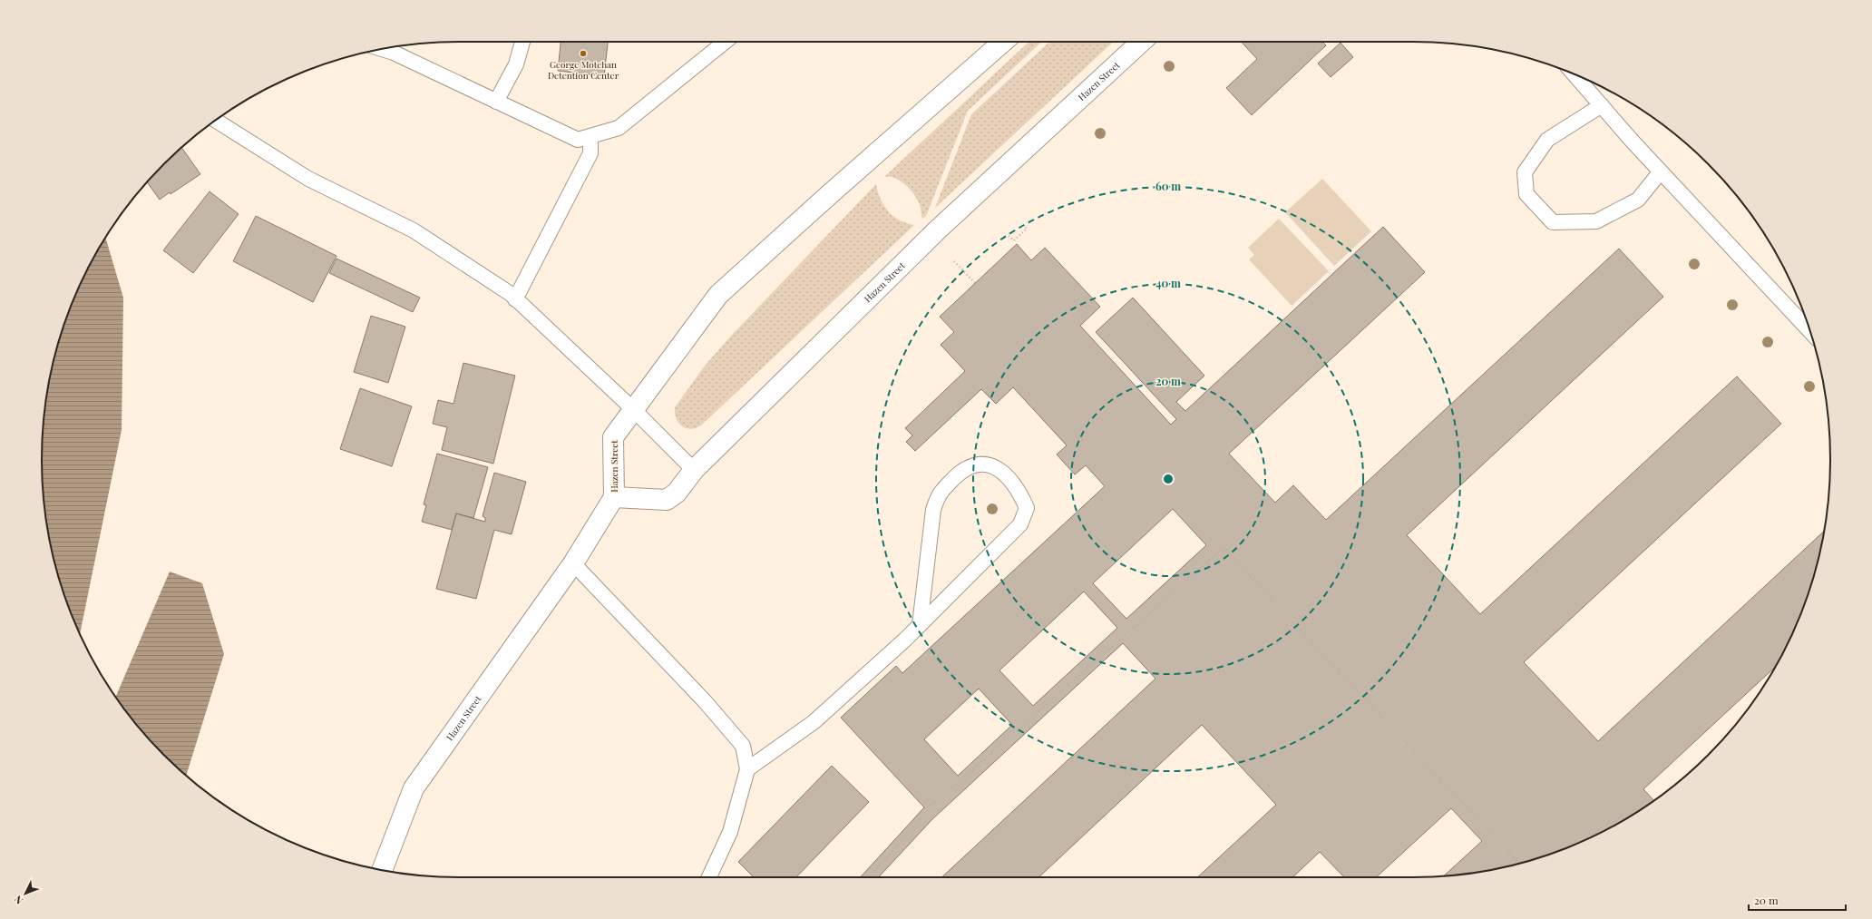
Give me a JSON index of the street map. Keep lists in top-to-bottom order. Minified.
{"streets":{"street":["Hazen Street"]},"places":["George Motchan Detention Center"],"scale_bar":"20 m","north":"bottom left","rings":["60 m","40 m","20 m"]}
